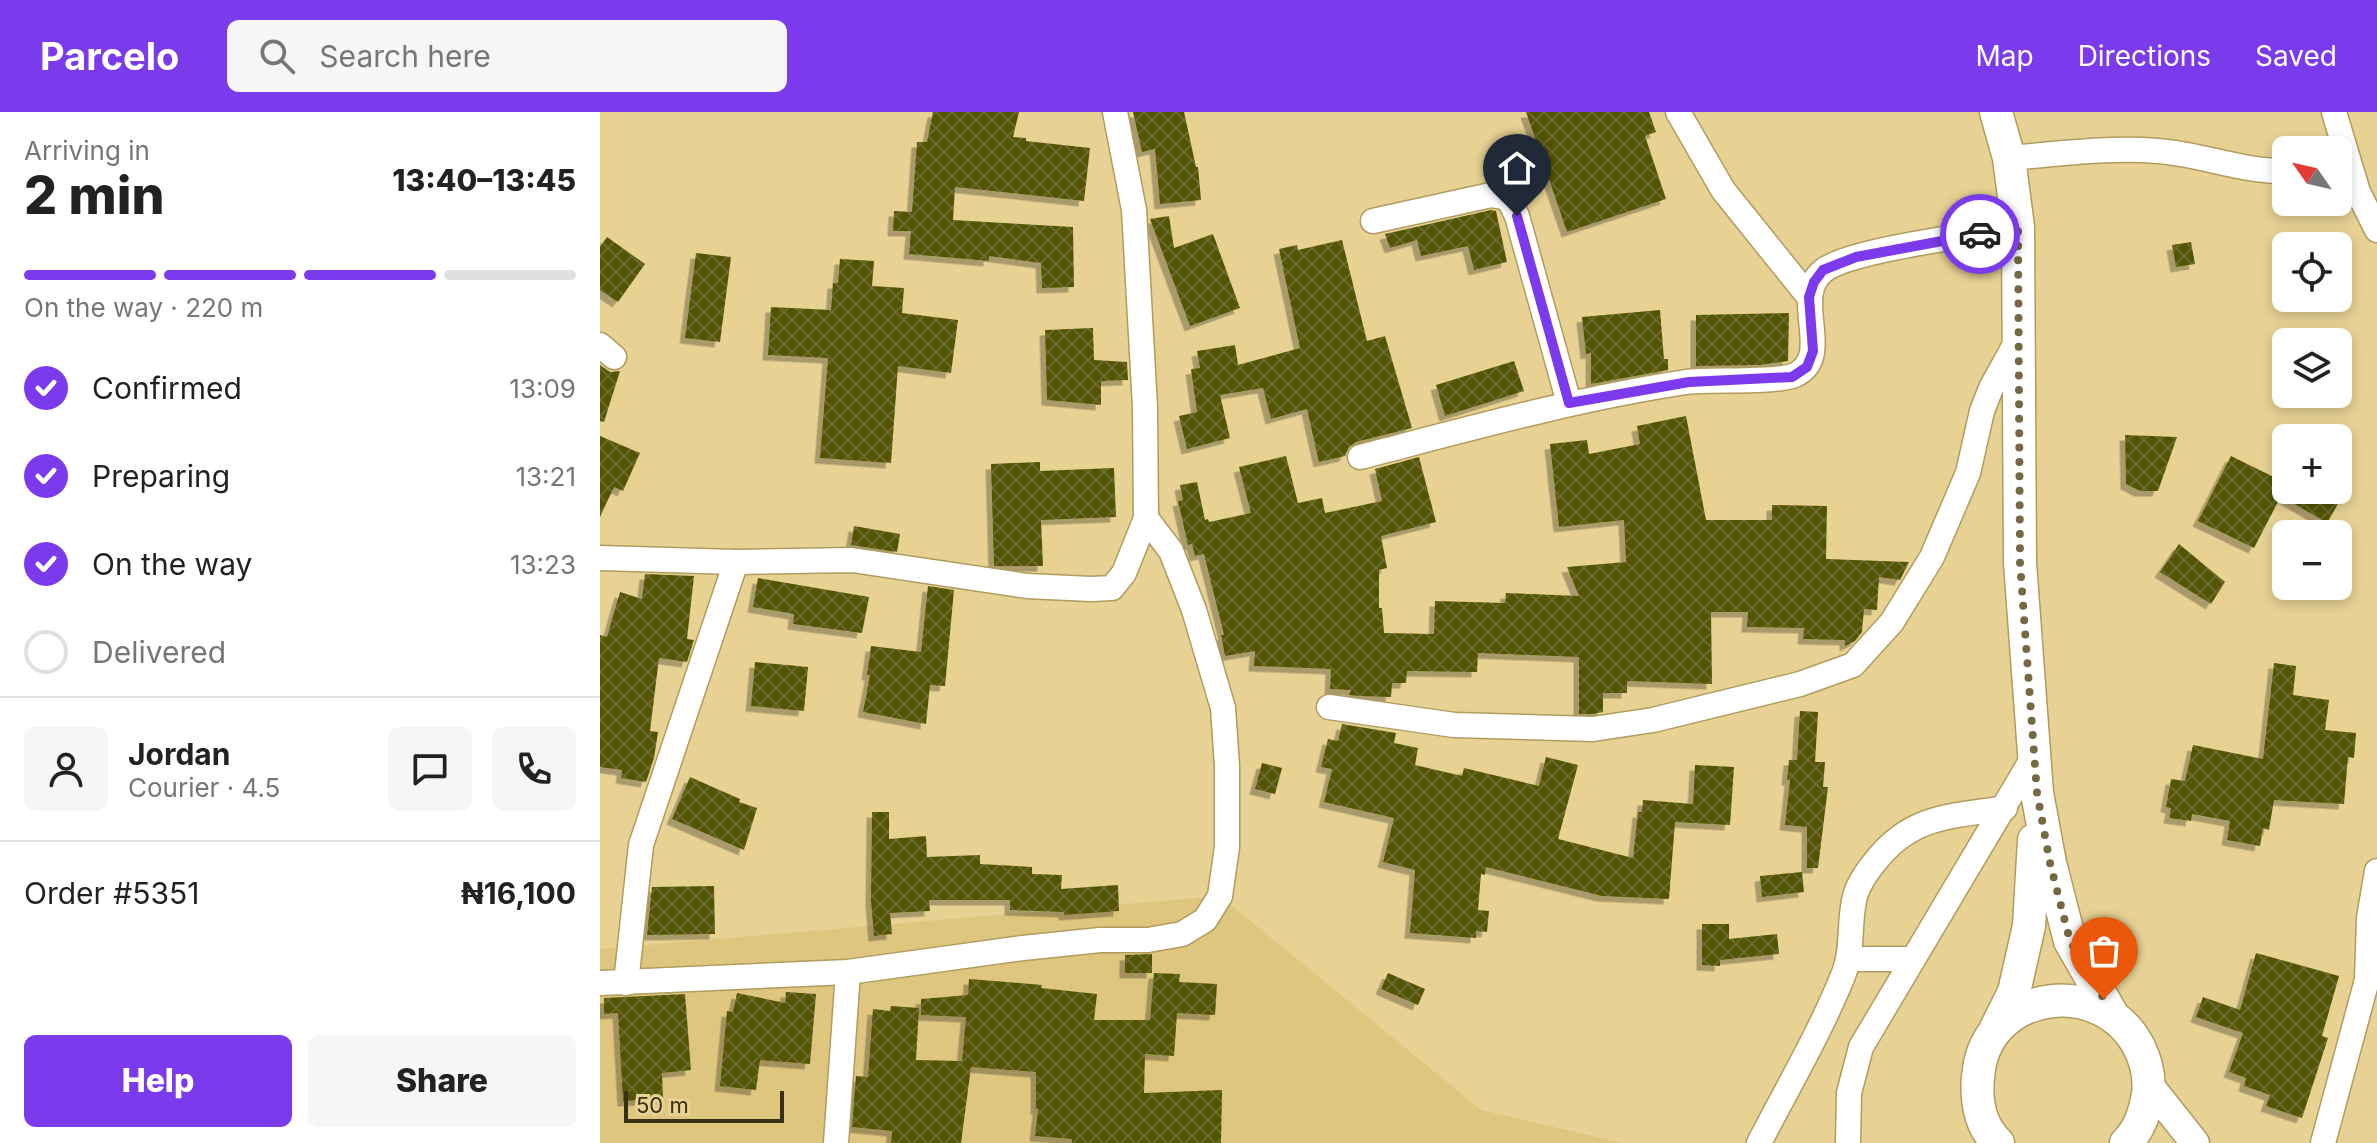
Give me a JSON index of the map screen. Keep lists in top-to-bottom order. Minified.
{"scale_bar":"50 m","north":"top left","page":{"header":"Parcelo","search":"Search here","nav":["Map","Directions","Saved"],"heading":["2 min","Arriving in","13:40–13:45"],"panel":["Jordan","Courier · 4.5","Order #5351","₦16,100"],"map_buttons":["+","−"],"bar":"On the way · 220 m","list":[["Confirmed","13:09"],["Preparing","13:21"],["On the way","13:23"],"Delivered"],"buttons":["Help","Share"],"scale":"50 m"}}
